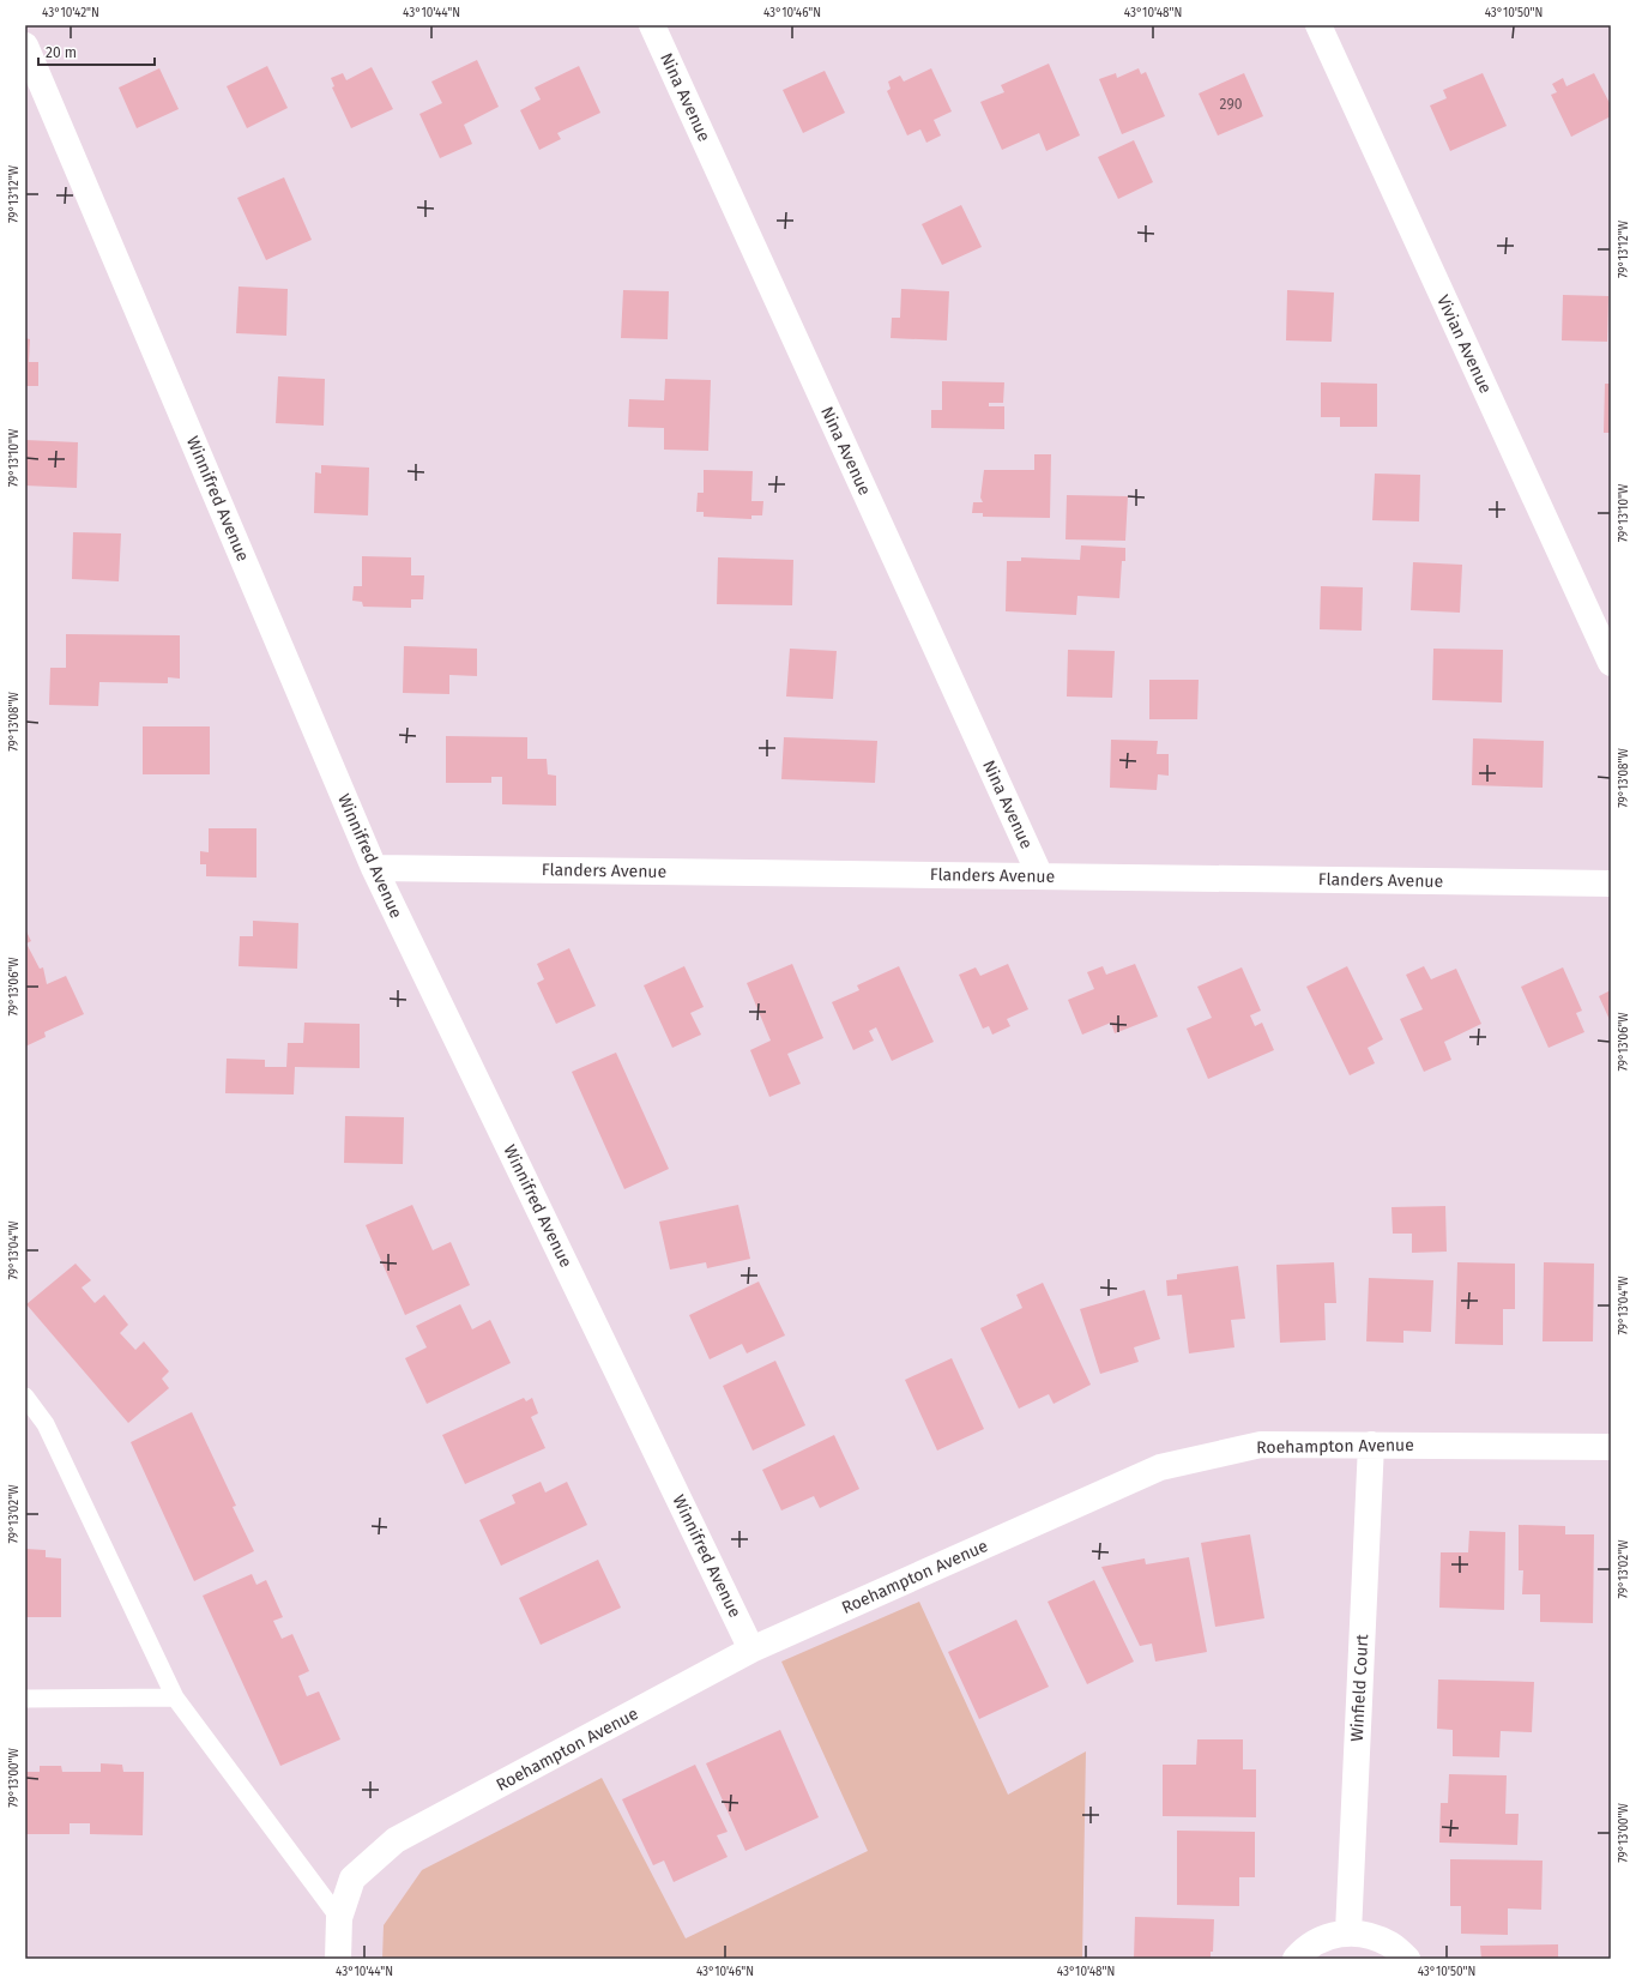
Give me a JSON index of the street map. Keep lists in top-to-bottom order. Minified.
{"streets":{"street":["Nina Avenue","Vivian Avenue","Winnifred Avenue","Flanders Avenue","Roehampton Avenue","Winfield Court"]},"crossings":[["Nina Avenue","Flanders Avenue"],["Winnifred Avenue","Flanders Avenue"],["Winnifred Avenue","Roehampton Avenue"],["Roehampton Avenue","Winfield Court"]],"house_numbers":["290"],"scale_bar":"20 m","coordinates":["43°10'42\"N","43°10'44\"N","43°10'46\"N","43°10'48\"N","43°10'50\"N","79°13'12\"W","79°13'10\"W","79°13'08\"W","79°13'06\"W","79°13'04\"W","79°13'02\"W","79°13'00\"W"]}
